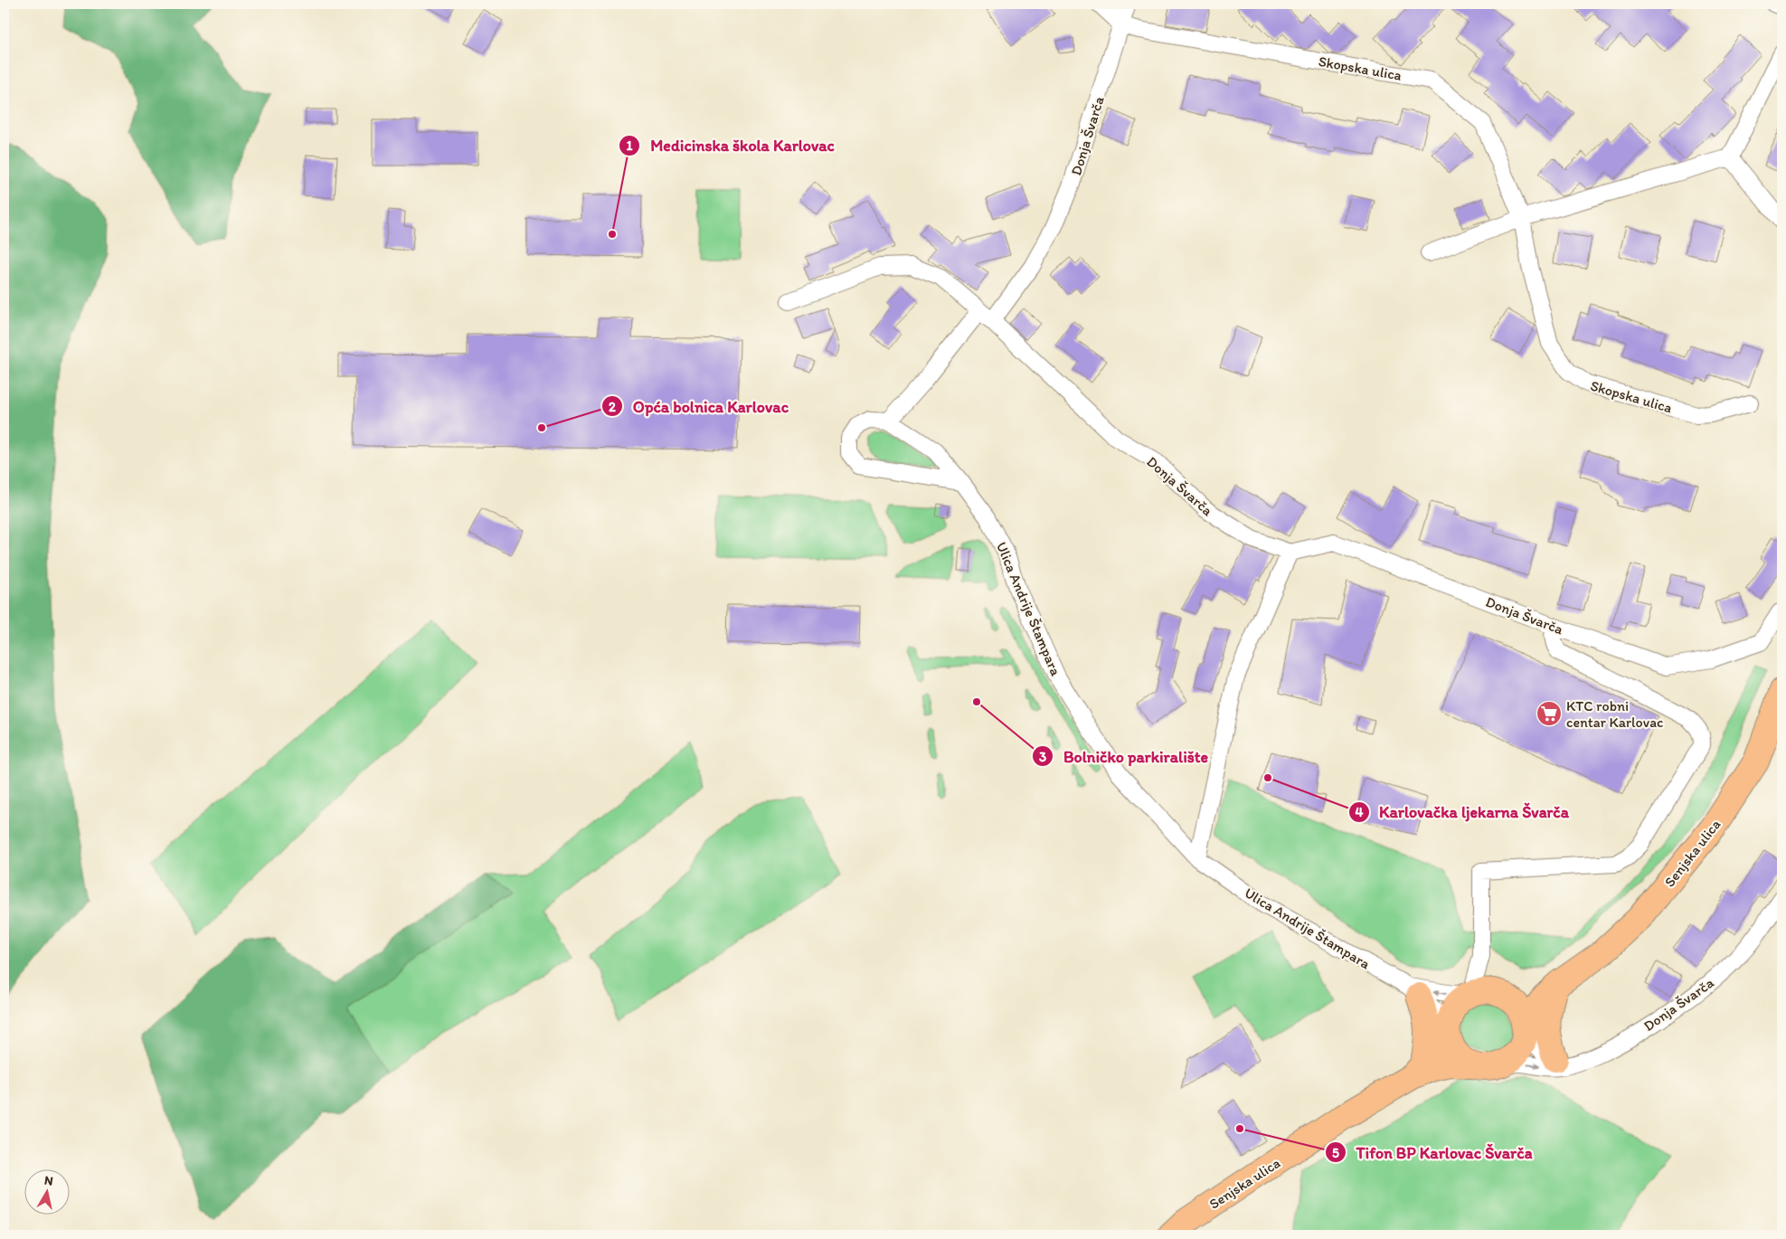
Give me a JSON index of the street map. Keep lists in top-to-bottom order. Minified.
{"streets":{"main road":["Senjska ulica"],"street":["Skopska ulica","Donja Švarča","Ulica Andrije Štampara"]},"crossings":[["Skopska ulica","Donja Švarča"],["Donja Švarča","Ulica Andrije Štampara"],["Donja Švarča","Senjska ulica"],["Ulica Andrije Štampara","Senjska ulica"]],"places":{"other":["Medicinska škola Karlovac","Opća bolnica Karlovac","Bolničko parkiralište","Karlovačka ljekarna Švarča","Tifon BP Karlovac Švarča"],"supermarket":["KTC robni centar Karlovac"]},"north":"top"}
